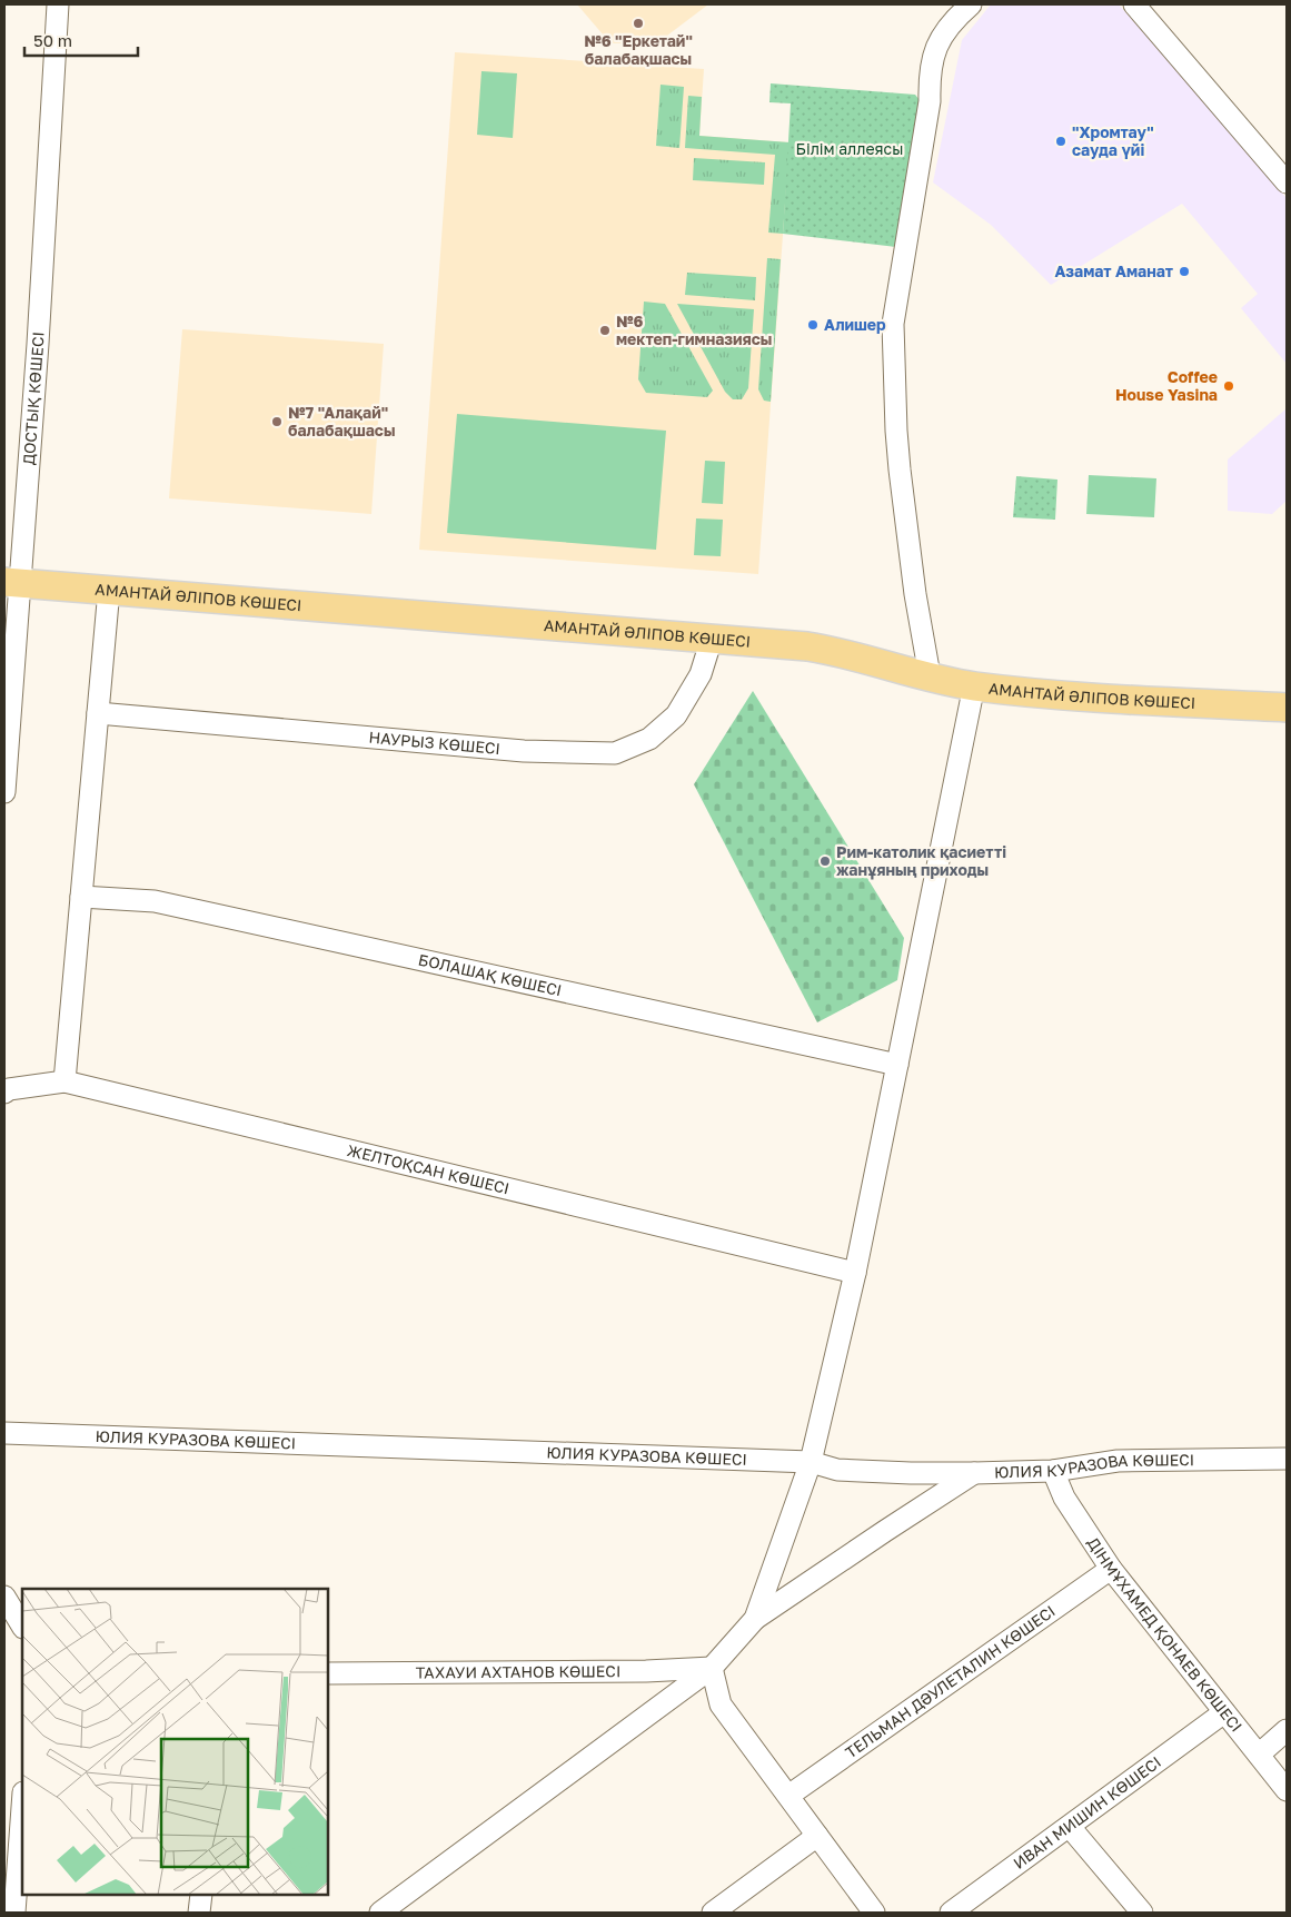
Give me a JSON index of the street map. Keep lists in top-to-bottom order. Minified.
{"streets":{"main road":["АМАНТАЙ ӘЛІПОВ КӨШЕСІ"],"street":["ДОСТЫҚ КӨШЕСІ","НАУРЫЗ КӨШЕСІ","БОЛАШАҚ КӨШЕСІ","ЖЕЛТОҚСАН КӨШЕСІ","ЮЛИЯ КУРАЗОВА КӨШЕСІ","ДІНМҰХАМЕД ҚОНАЕВ КӨШЕСІ","ТАХАУИ АХТАНОВ КӨШЕСІ","ТЕЛЬМАН ДӘУЛЕТАЛИН КӨШЕСІ","ИВАН МИШИН КӨШЕСІ"]},"crossings":[["ДОСТЫҚ КӨШЕСІ","АМАНТАЙ ӘЛІПОВ КӨШЕСІ"],["АМАНТАЙ ӘЛІПОВ КӨШЕСІ","НАУРЫЗ КӨШЕСІ"],["ЮЛИЯ КУРАЗОВА КӨШЕСІ","ДІНМҰХАМЕД ҚОНАЕВ КӨШЕСІ"],["ДІНМҰХАМЕД ҚОНАЕВ КӨШЕСІ","ТЕЛЬМАН ДӘУЛЕТАЛИН КӨШЕСІ"],["ДІНМҰХАМЕД ҚОНАЕВ КӨШЕСІ","ИВАН МИШИН КӨШЕСІ"]],"parks":["Білім аллеясы"],"places":["№6 \"Еркетай\" балабақшасы","\"Хромтау\" сауда үйі","Азамат Аманат","Алишер","№6 мектеп-гимназиясы","Coffee House Yasina","№7 \"Алақай\" балабақшасы","Рим-католик қасиетті жанұяның приходы"],"scale_bar":"50 m"}
